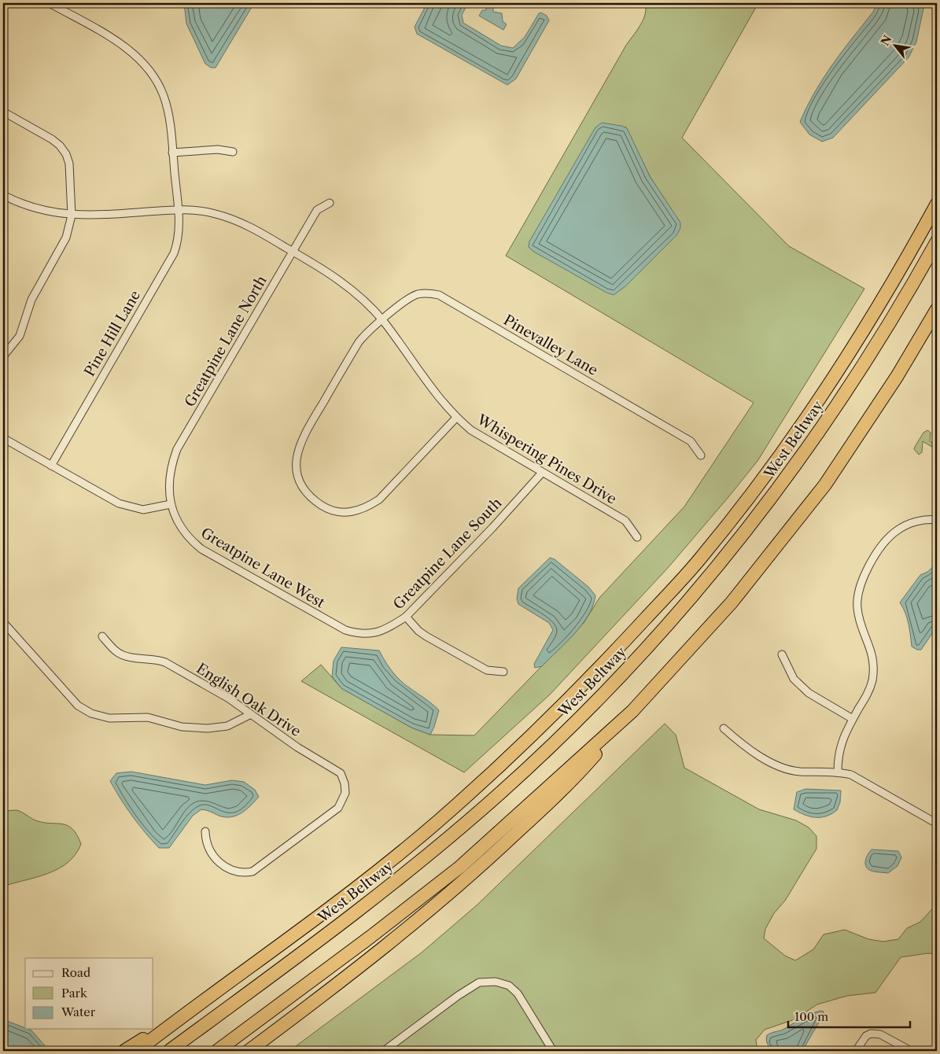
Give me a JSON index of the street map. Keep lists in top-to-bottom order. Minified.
{"streets":{"highway":["West Beltway"],"street":["Pine Hill Lane","Greatpine Lane North","Pinevalley Lane","Whispering Pines Drive","Greatpine Lane South","Greatpine Lane West","English Oak Drive"]},"crossings":[["Pine Hill Lane","Whispering Pines Drive"],["Greatpine Lane North","Whispering Pines Drive"],["Greatpine Lane North","Greatpine Lane West"],["Pinevalley Lane","Whispering Pines Drive"],["Whispering Pines Drive","Greatpine Lane South"],["Greatpine Lane South","Greatpine Lane West"]],"legend":["Road","Park","Water"],"scale_bar":"100 m","north":"top left"}
